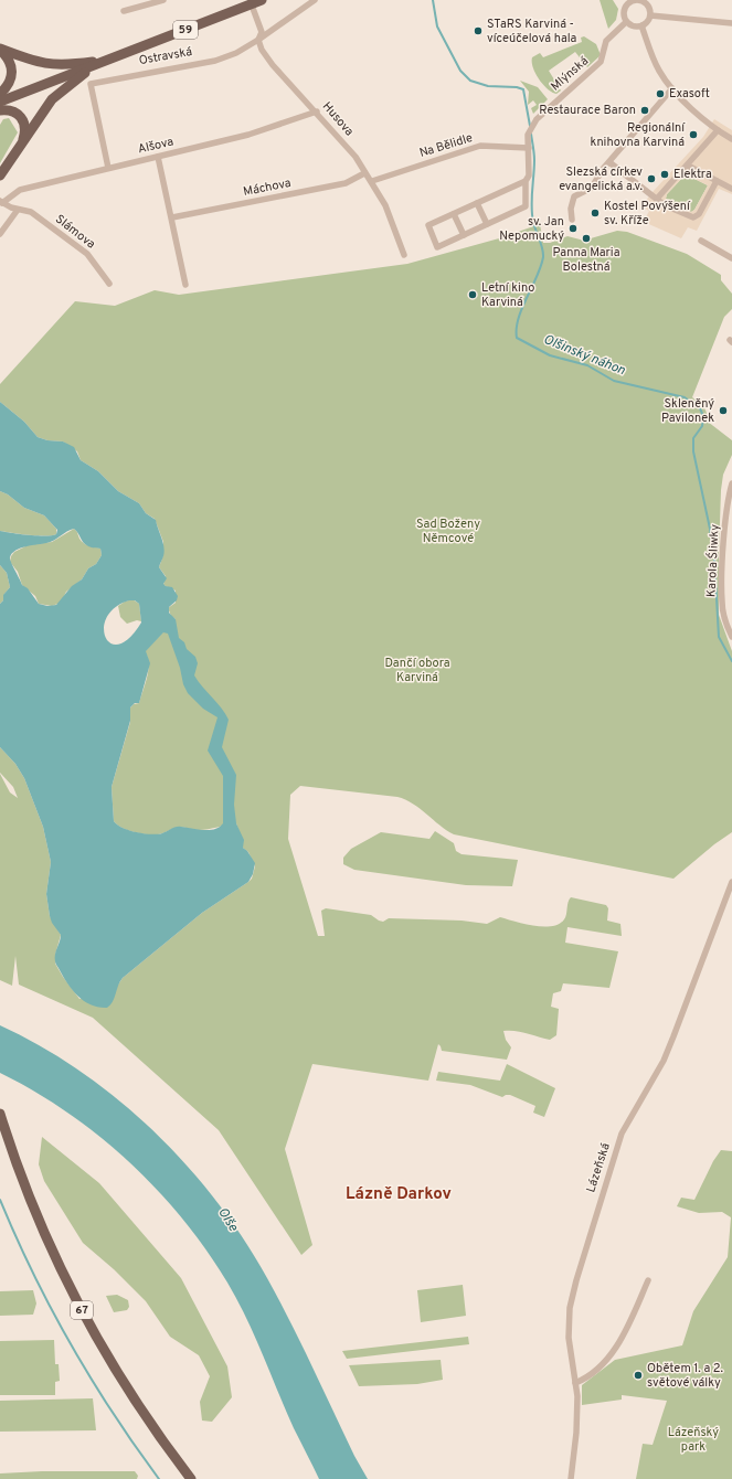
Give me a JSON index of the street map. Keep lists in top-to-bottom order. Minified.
{"streets":{"main road":["59","Ostravská","67"],"street":["Mlýnská","Husova","Alšova","Na Bělidle","Máchova","Slámova","Karola Śliwky","Lázeňská"]},"crossings":[["Ostravská","Husova"],["Ostravská","Alšova"],["Mlýnská","Na Bělidle"],["Husova","Alšova"],["Husova","Na Bělidle"],["Husova","Máchova"],["Alšova","Slámova"]],"districts":["Lázně Darkov"],"water":["Olšinský náhon","Olše"],"parks":["Sad Boženy Němcové","Dančí obora Karviná","Lázeňský park"],"places":["STaRS Karviná - víceúčelová hala","Exasoft","Restaurace Baron","Regionální knihovna Karviná","Elektra","Slezská církev evangelická a.v.","Kostel Povýšení sv. Kříže","sv. Jan Nepomucký","Panna Maria Bolestná","Letní kino Karviná","Skleněný Pavilonek","Obětem 1. a 2. světové války"]}
